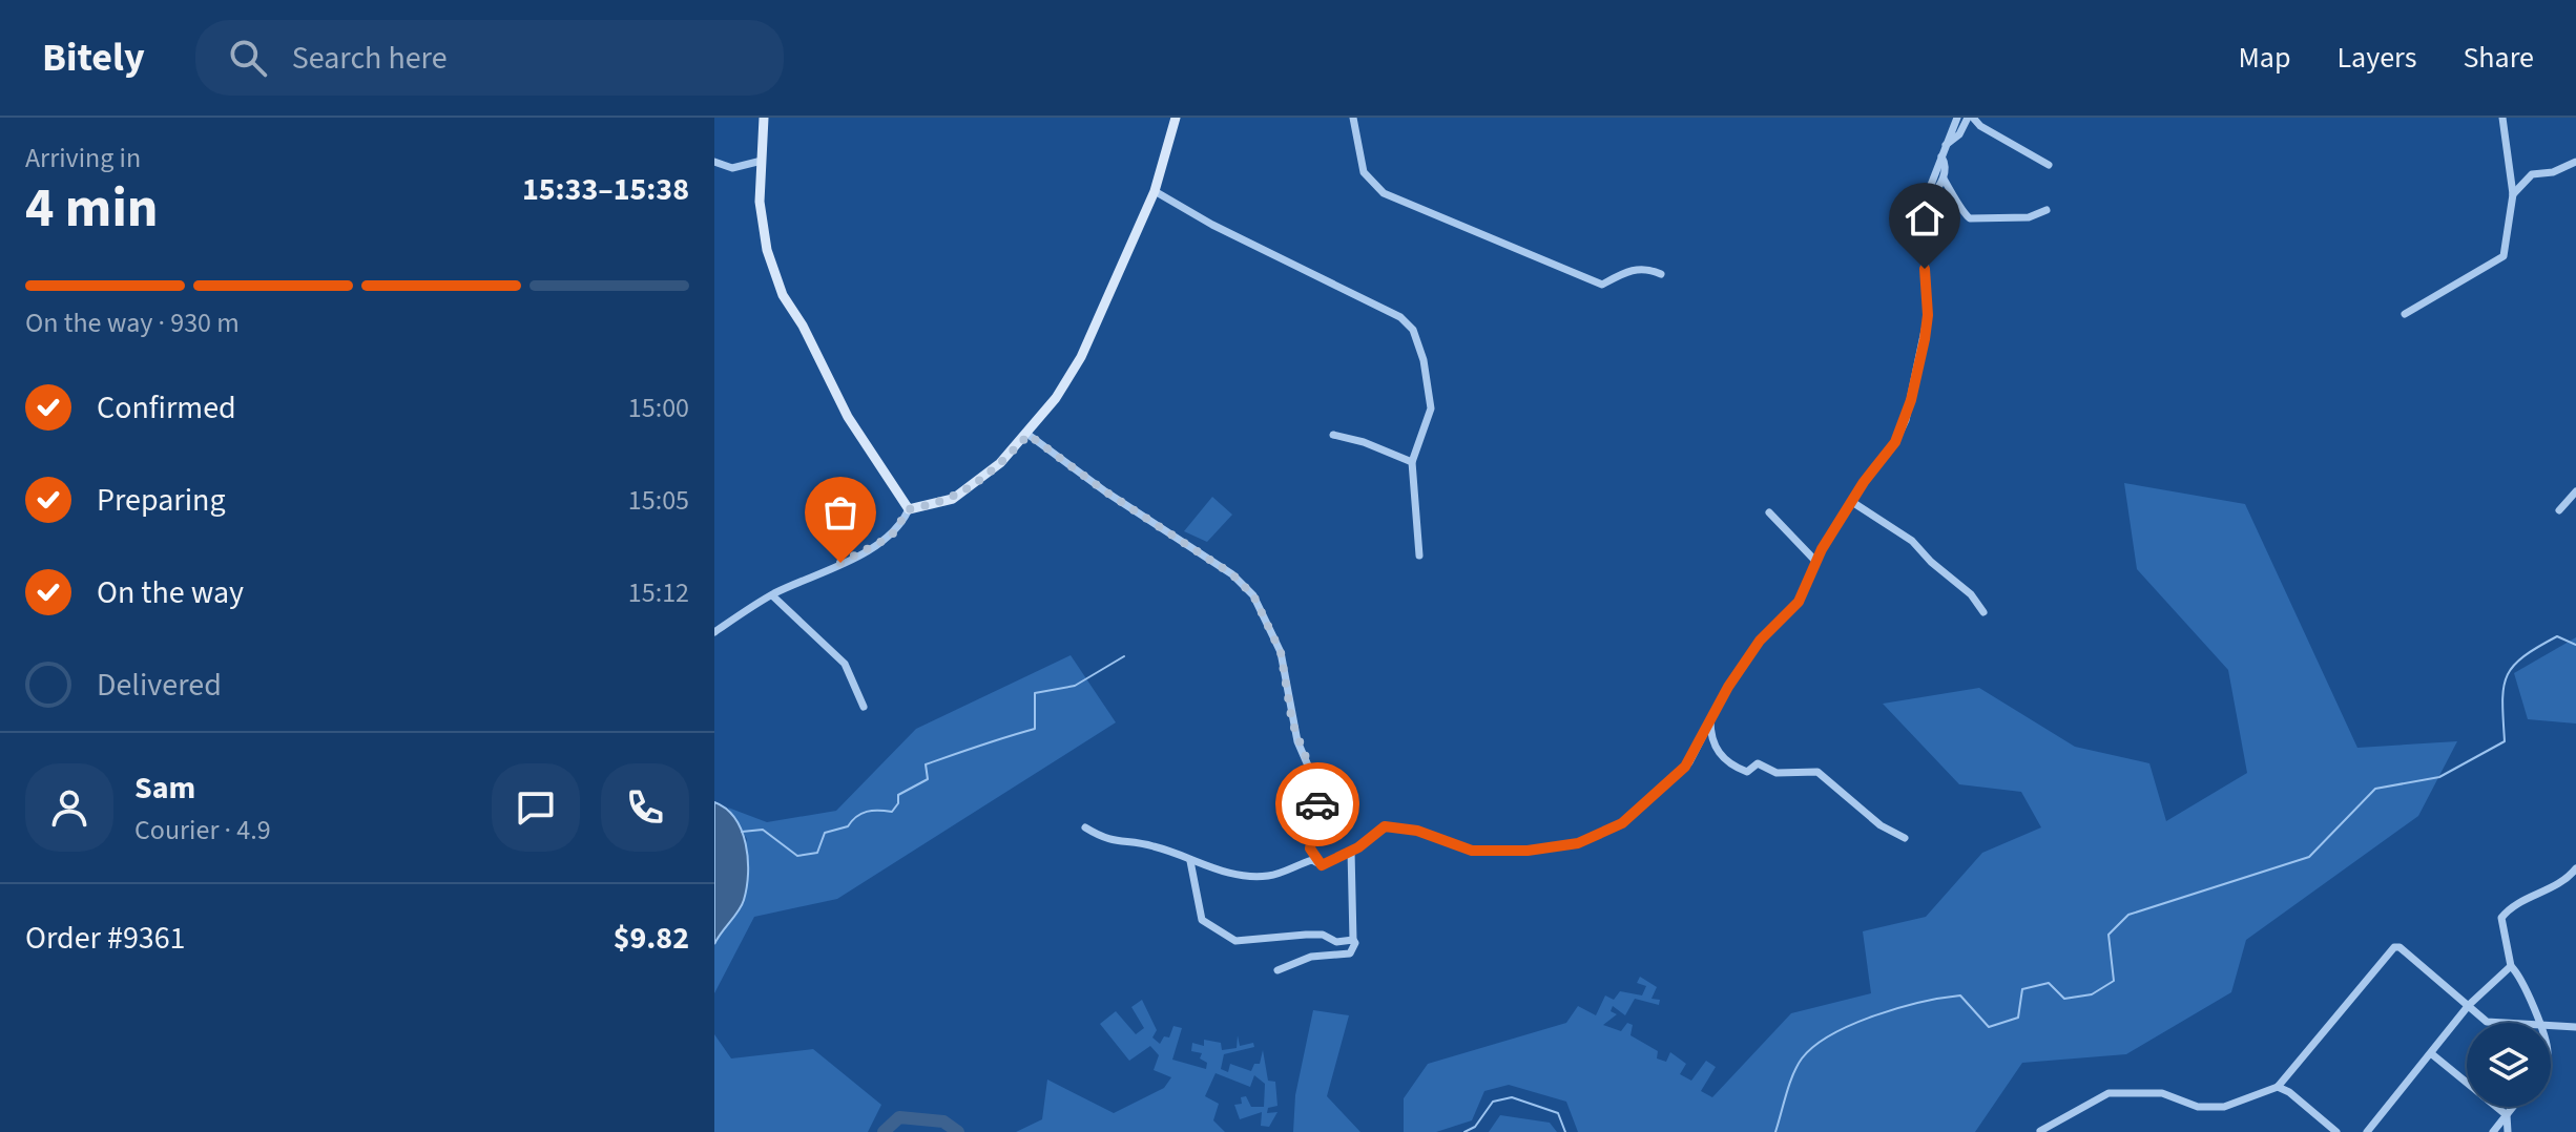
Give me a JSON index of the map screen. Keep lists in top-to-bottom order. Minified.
{"page":{"header":"Bitely","search":"Search here","nav":["Map","Layers","Share"],"heading":["4 min","Arriving in","15:33–15:38"],"panel":["Sam","Courier · 4.9","Order #9361","$9.82"],"bar":"On the way · 930 m","list":[["Confirmed","15:00"],["Preparing","15:05"],["On the way","15:12"],"Delivered"]}}
